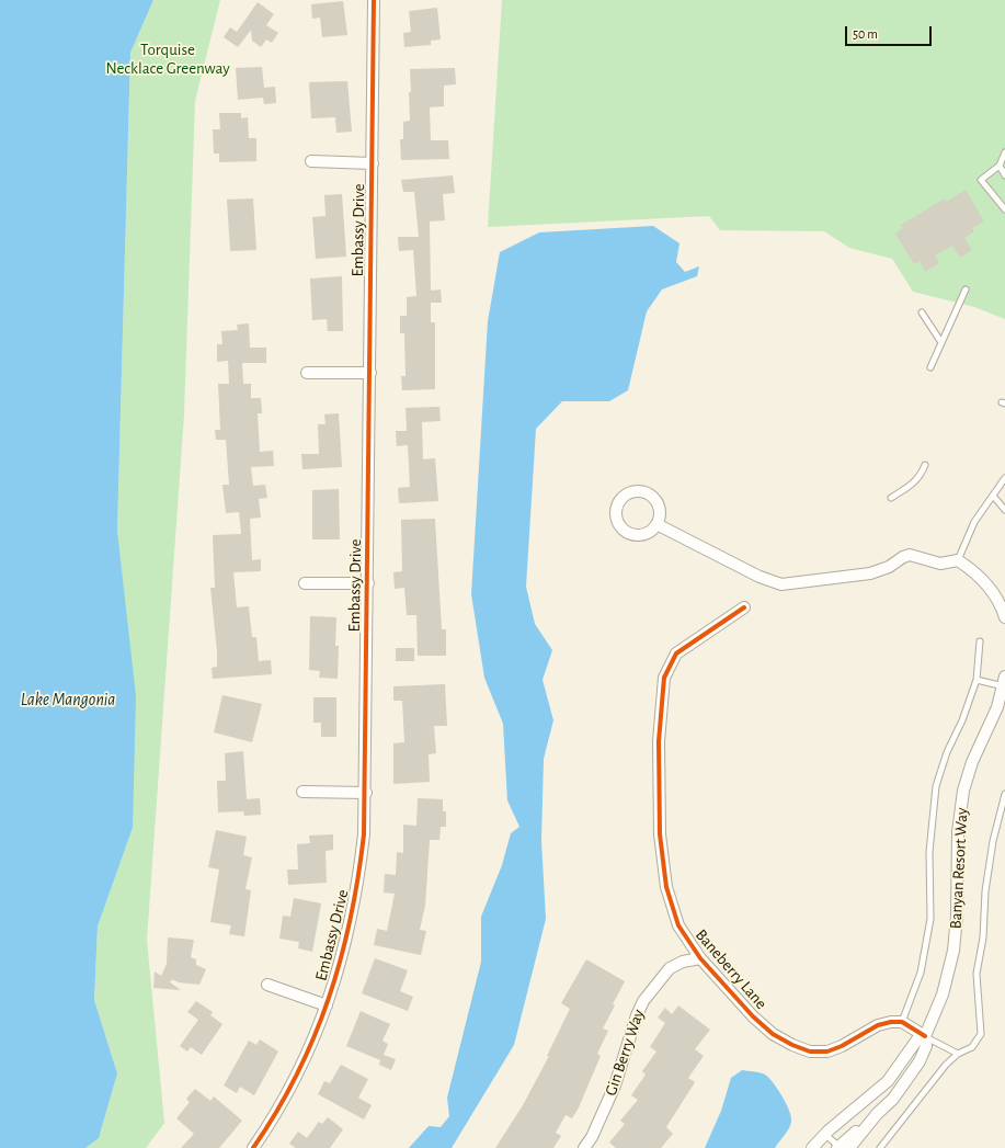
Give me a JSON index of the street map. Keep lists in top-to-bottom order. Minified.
{"streets":{"street":["Embassy Drive","Banyan Resort Way","Baneberry Lane","Gin Berry Way"]},"crossings":[["Baneberry Lane","Gin Berry Way"]],"water":["Lake Mangonia"],"parks":["Torquise Necklace Greenway"],"scale_bar":"50 m"}
